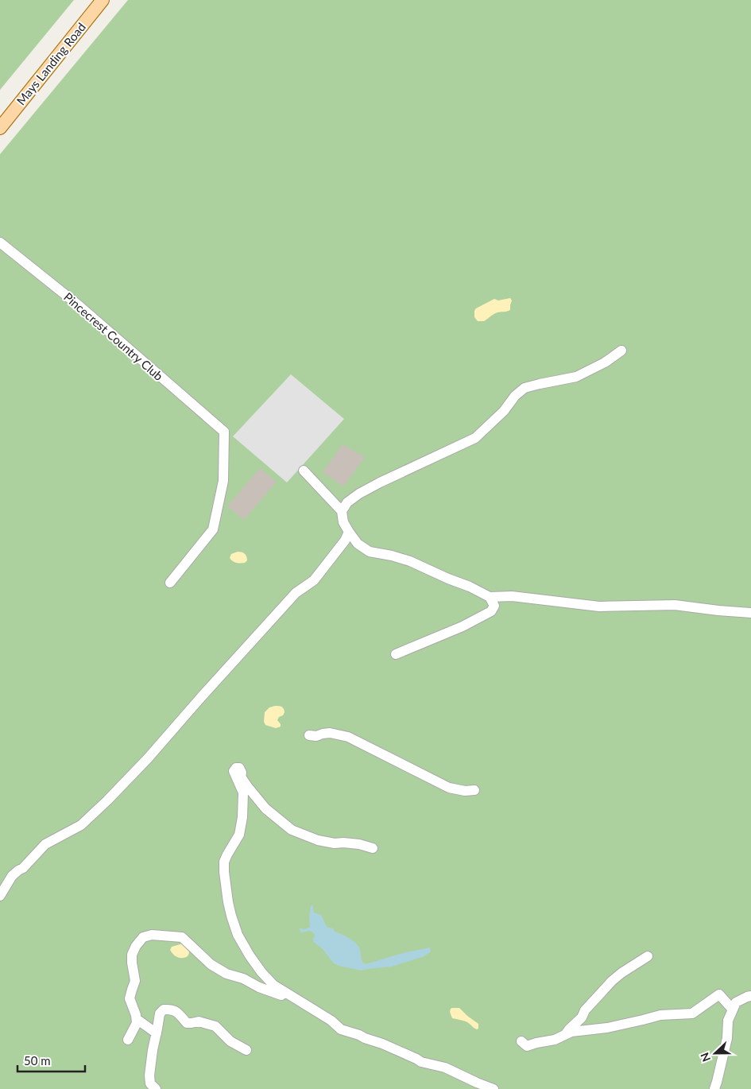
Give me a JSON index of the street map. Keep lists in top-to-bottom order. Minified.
{"streets":{"main road":["Mays Landing Road"],"street":["Pincecrest Country Club"]},"scale_bar":"50 m","north":"left"}
